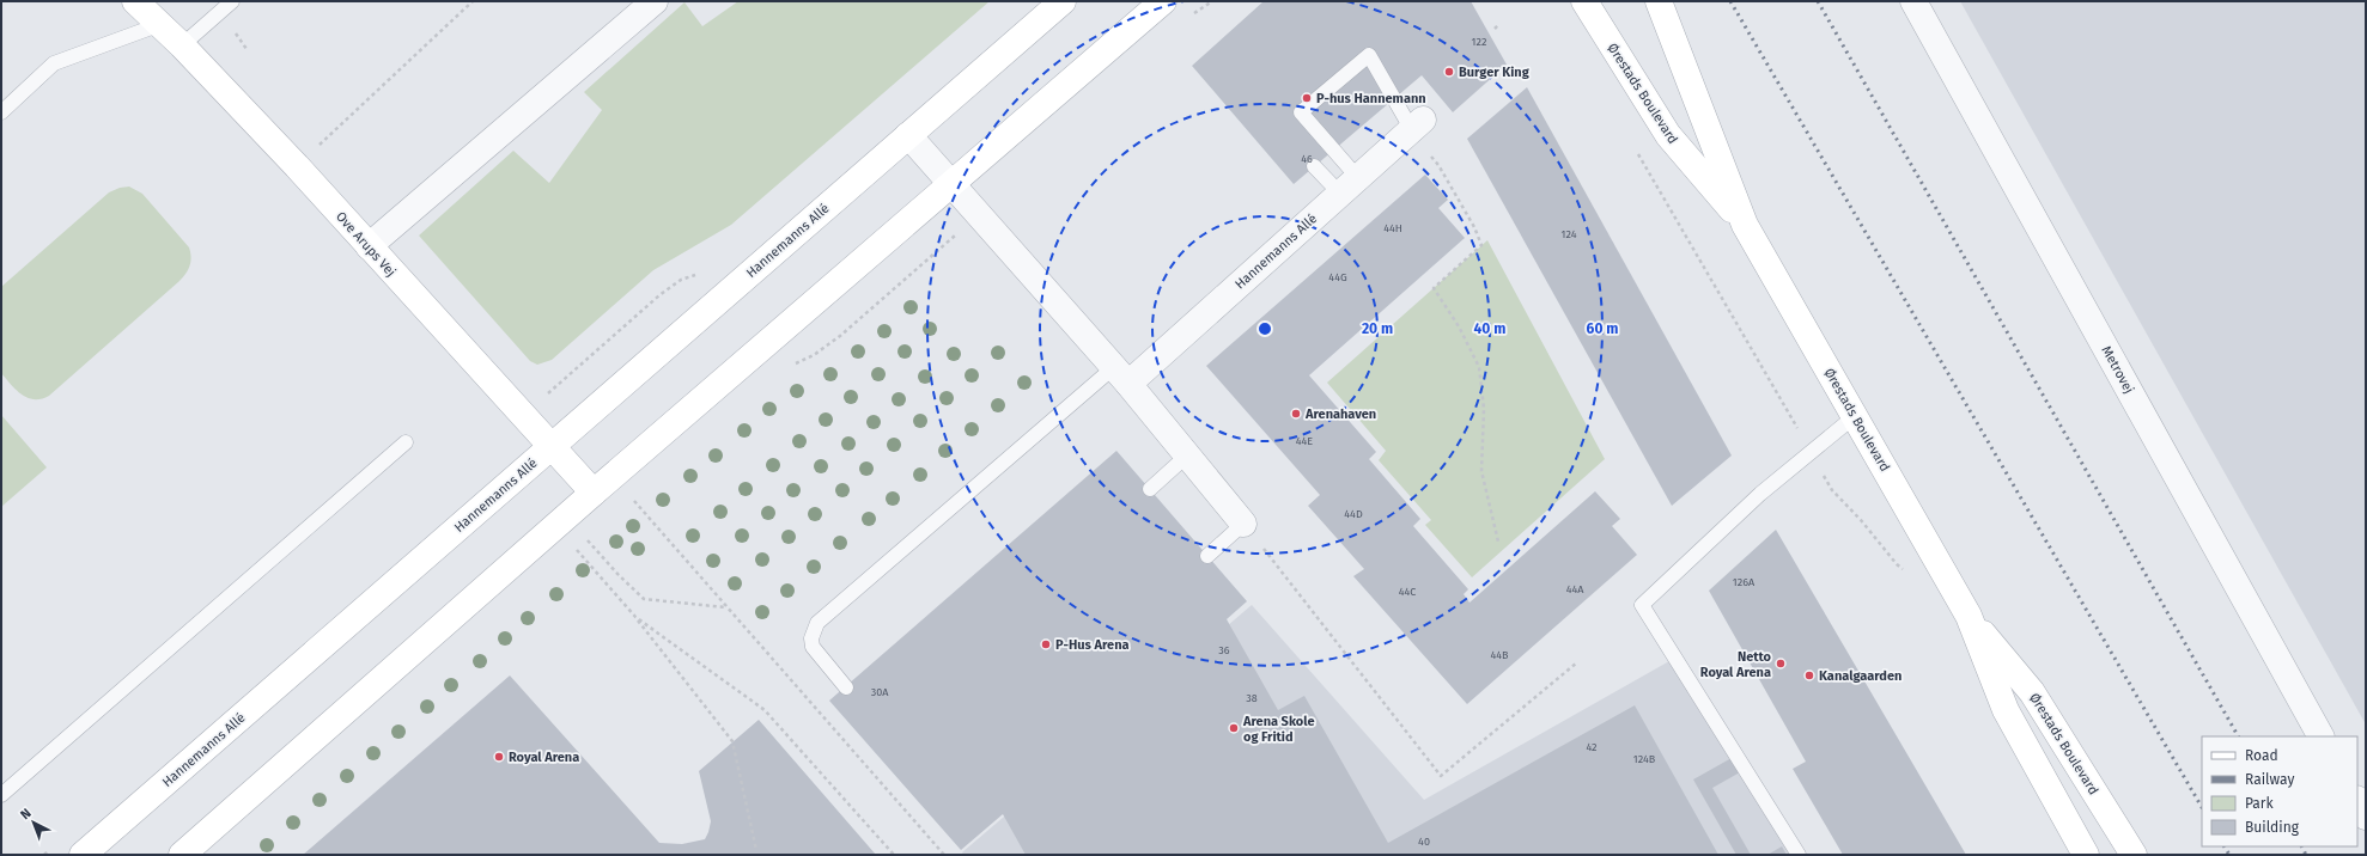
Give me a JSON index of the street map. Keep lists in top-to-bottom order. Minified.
{"streets":{"street":["Ørestads Boulevard","Hannemanns Allé","Ove Arups Vej","Metrovej"]},"crossings":[["Hannemanns Allé","Ove Arups Vej"]],"places":["Burger King","P-hus Hannemann","Arenahaven","P-Hus Arena","Netto Royal Arena","Kanalgaarden","Arena Skole og Fritid","Royal Arena"],"house_numbers":["122","46","44H","124","44G","44E","44D","126A","44A","44C","36","44B","30A","38","42","124B","40"],"legend":["Road","Railway","Park","Building"],"north":"top left","rings":["20 m","40 m","60 m"]}
